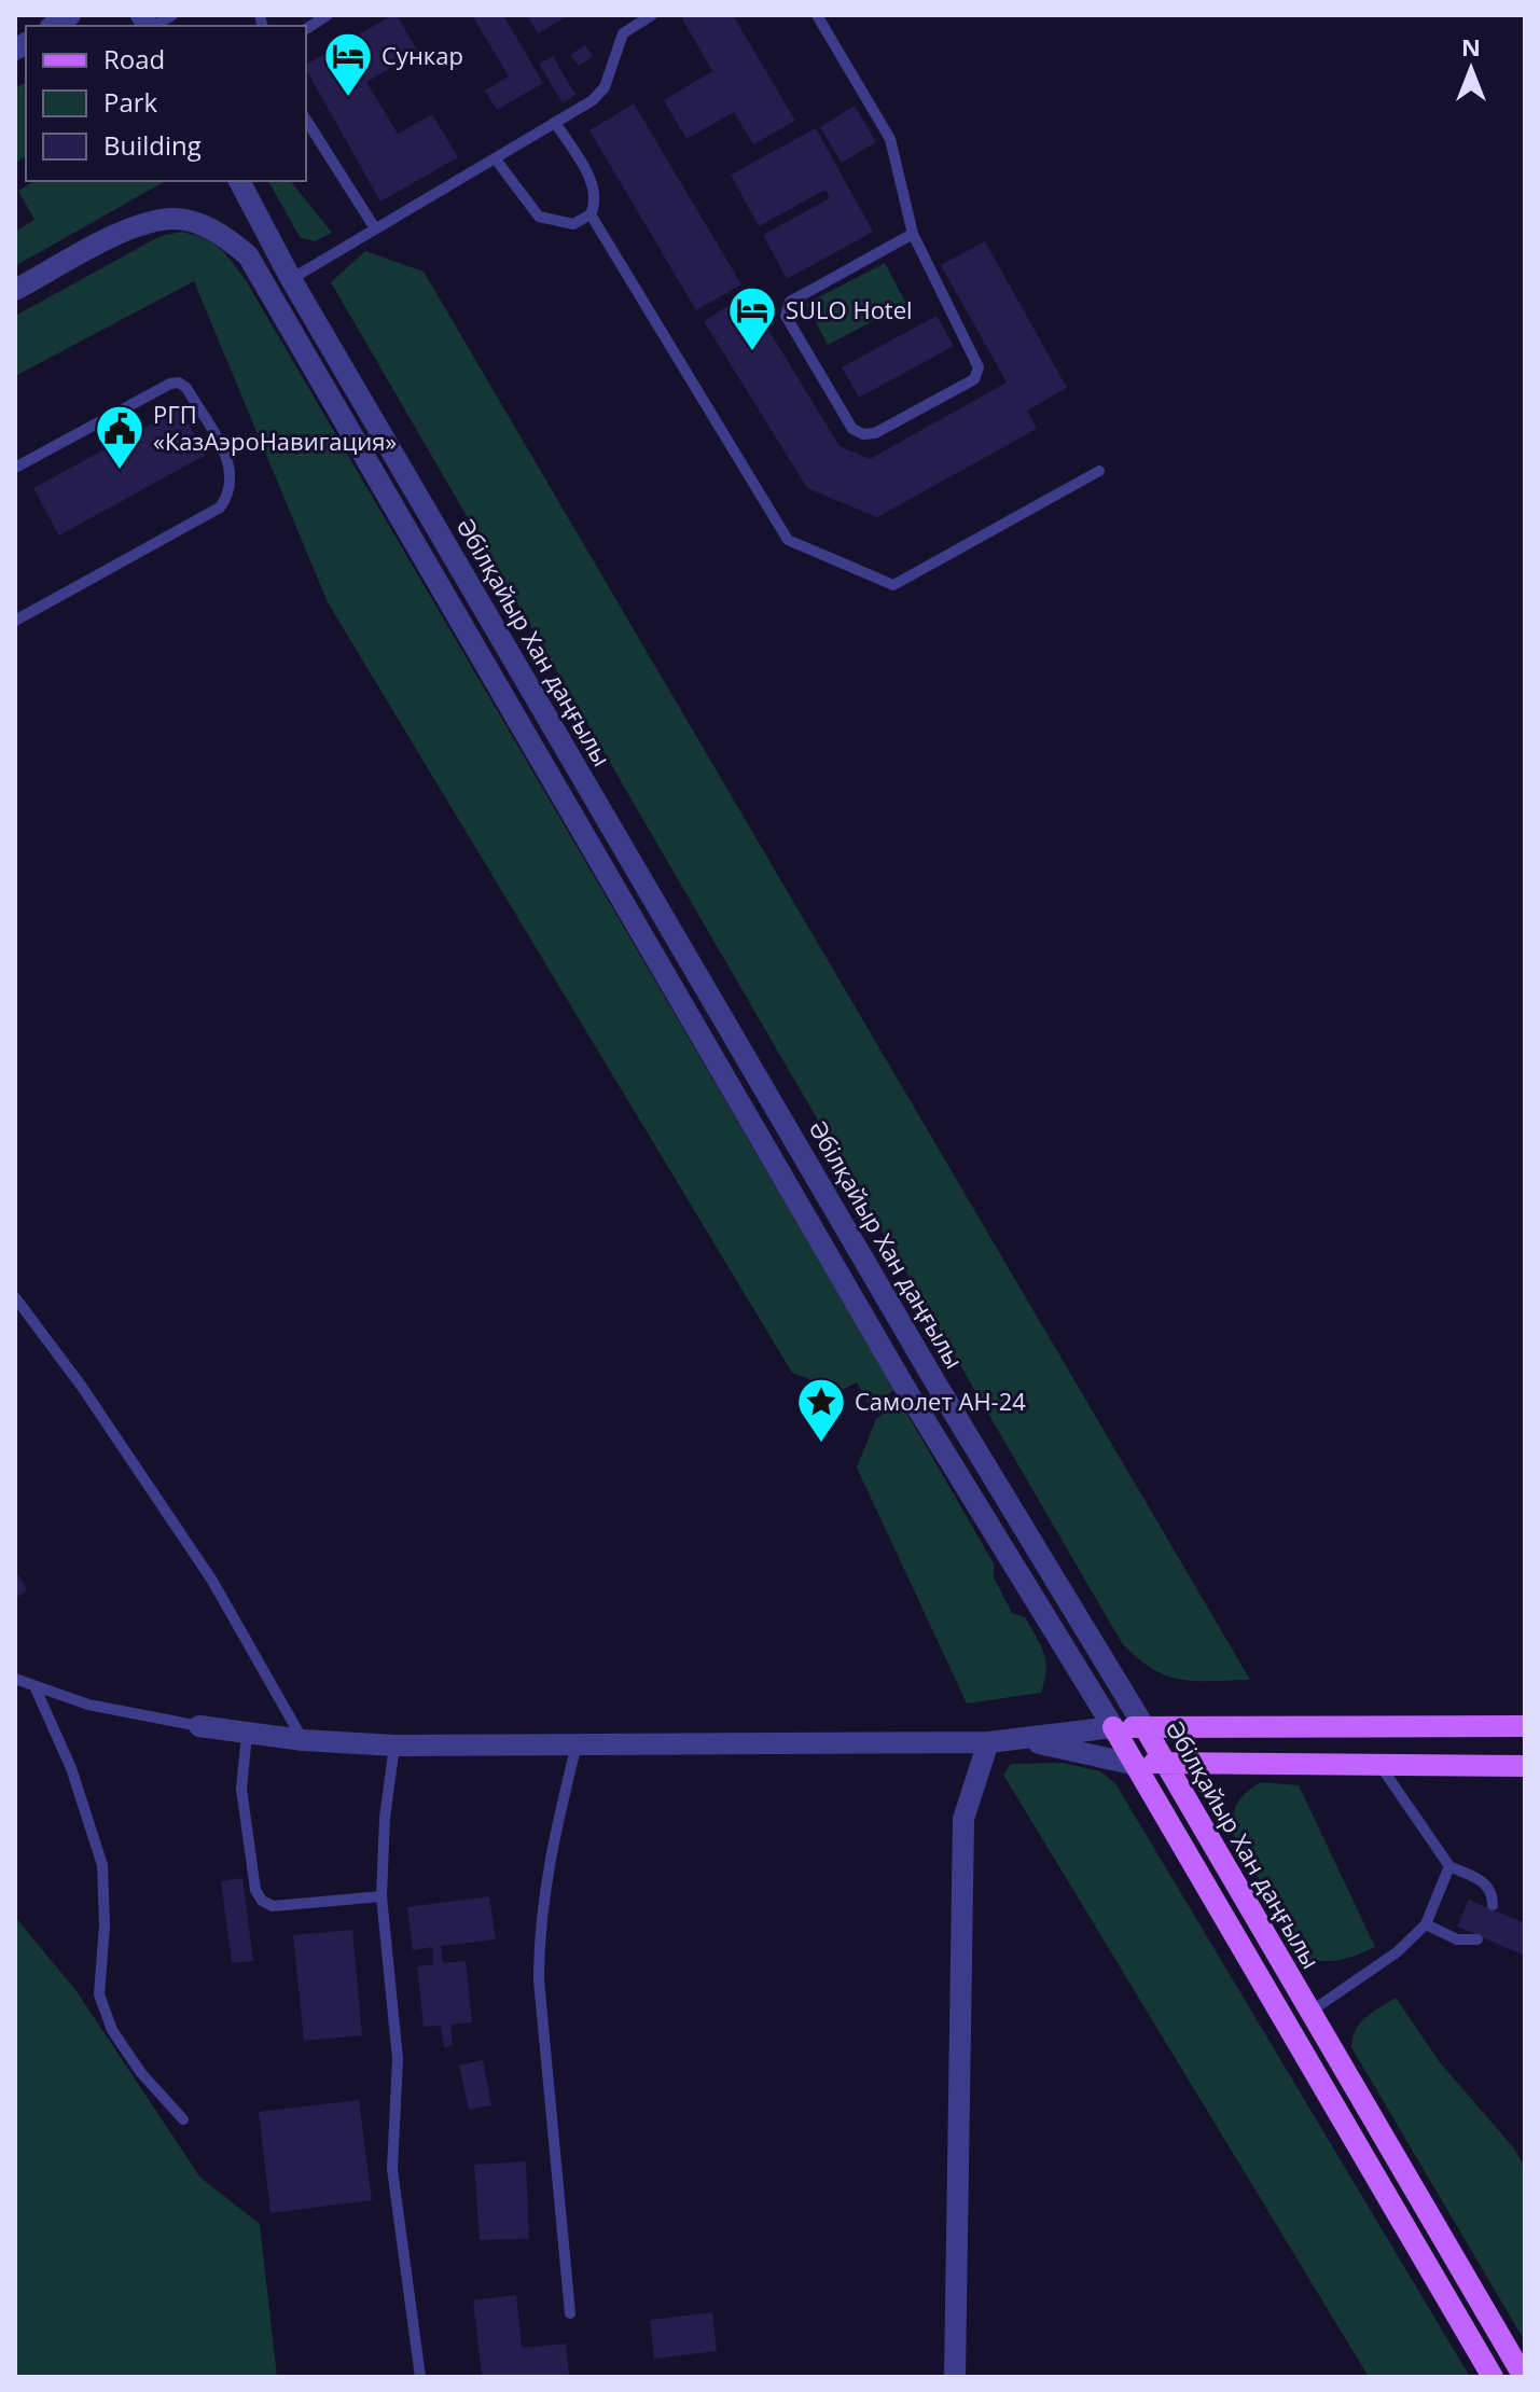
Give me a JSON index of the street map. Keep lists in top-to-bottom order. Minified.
{"streets":{"main road":["Әбілқайыр Хан даңғылы"]},"places":{"hotel":["Сункар","SULO Hotel"],"public building":["РГП «КазАэроНавигация»"],"place":["Самолет АН-24"]},"legend":["Road","Park","Building"],"north":"top"}
